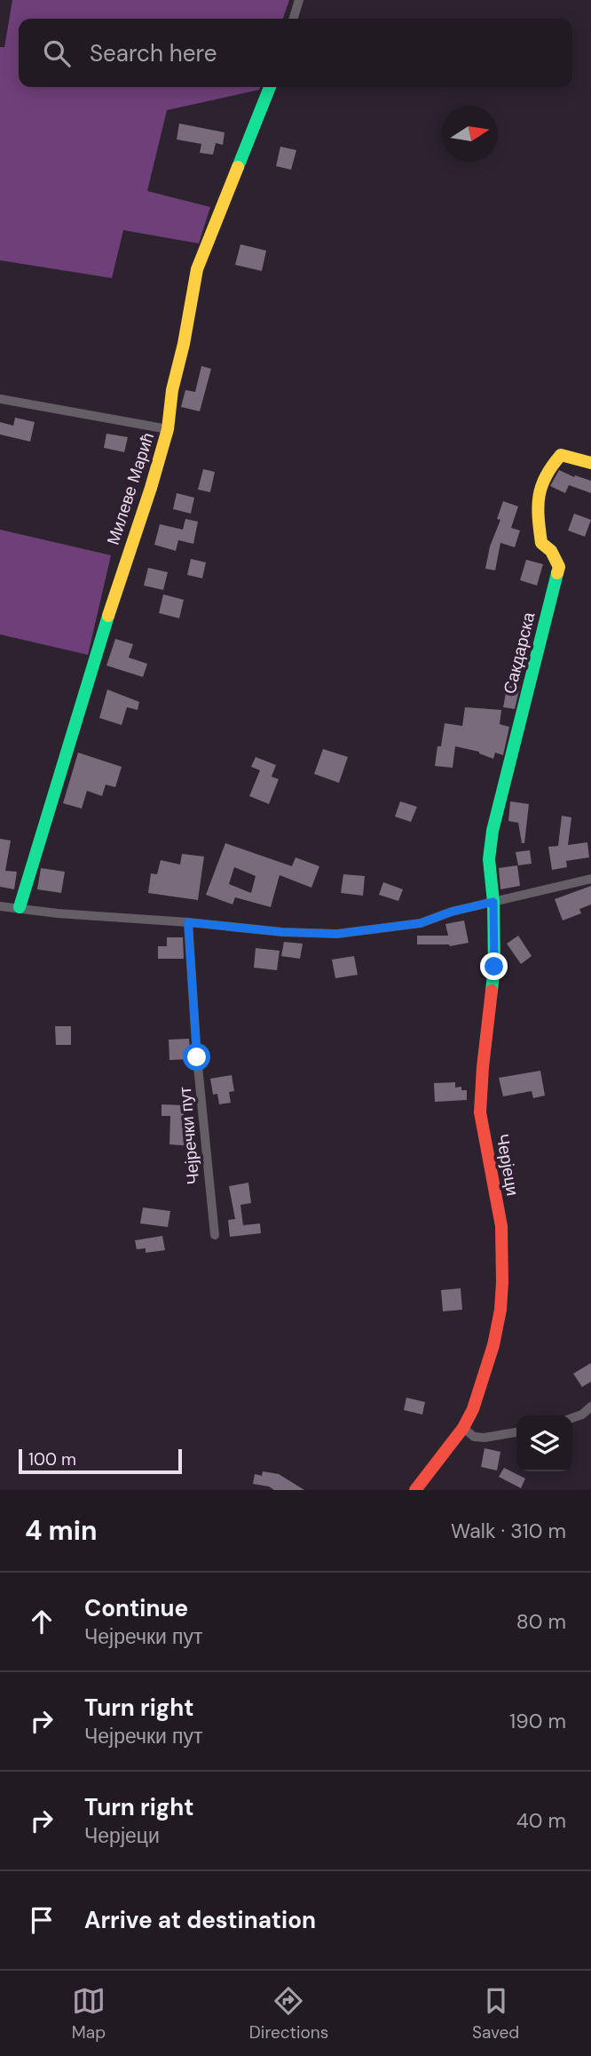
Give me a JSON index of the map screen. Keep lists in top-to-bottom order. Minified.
{"streets":{"street":["Милеве Мaрић","Сакдарска","Чејречки пут","Черјеци"]},"crossings":[["Сакдарска","Черјеци"]],"scale_bar":"100 m","north":"right","page":{"search":"Search here","scale":"100 m","heading":["4 min","Walk · 310 m"],"list":[["Continue","Чејречки пут","80 m"],["Turn right","Чејречки пут","190 m"],["Turn right","Черјеци","40 m"],"Arrive at destination"],"nav":["Map","Directions","Saved"]}}
